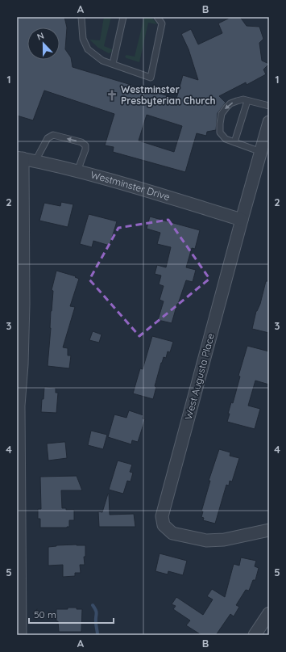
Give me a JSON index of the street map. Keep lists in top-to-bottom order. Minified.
{"streets":{"street":["Westminster Drive","West Augusta Place"]},"crossings":[["Westminster Drive","West Augusta Place"]],"places":{"church":["Westminster Presbyterian Church"]},"scale_bar":"50 m","north":"top","grid":{"columns":["A","B"],"rows":["1","2","3","4","5"]}}
